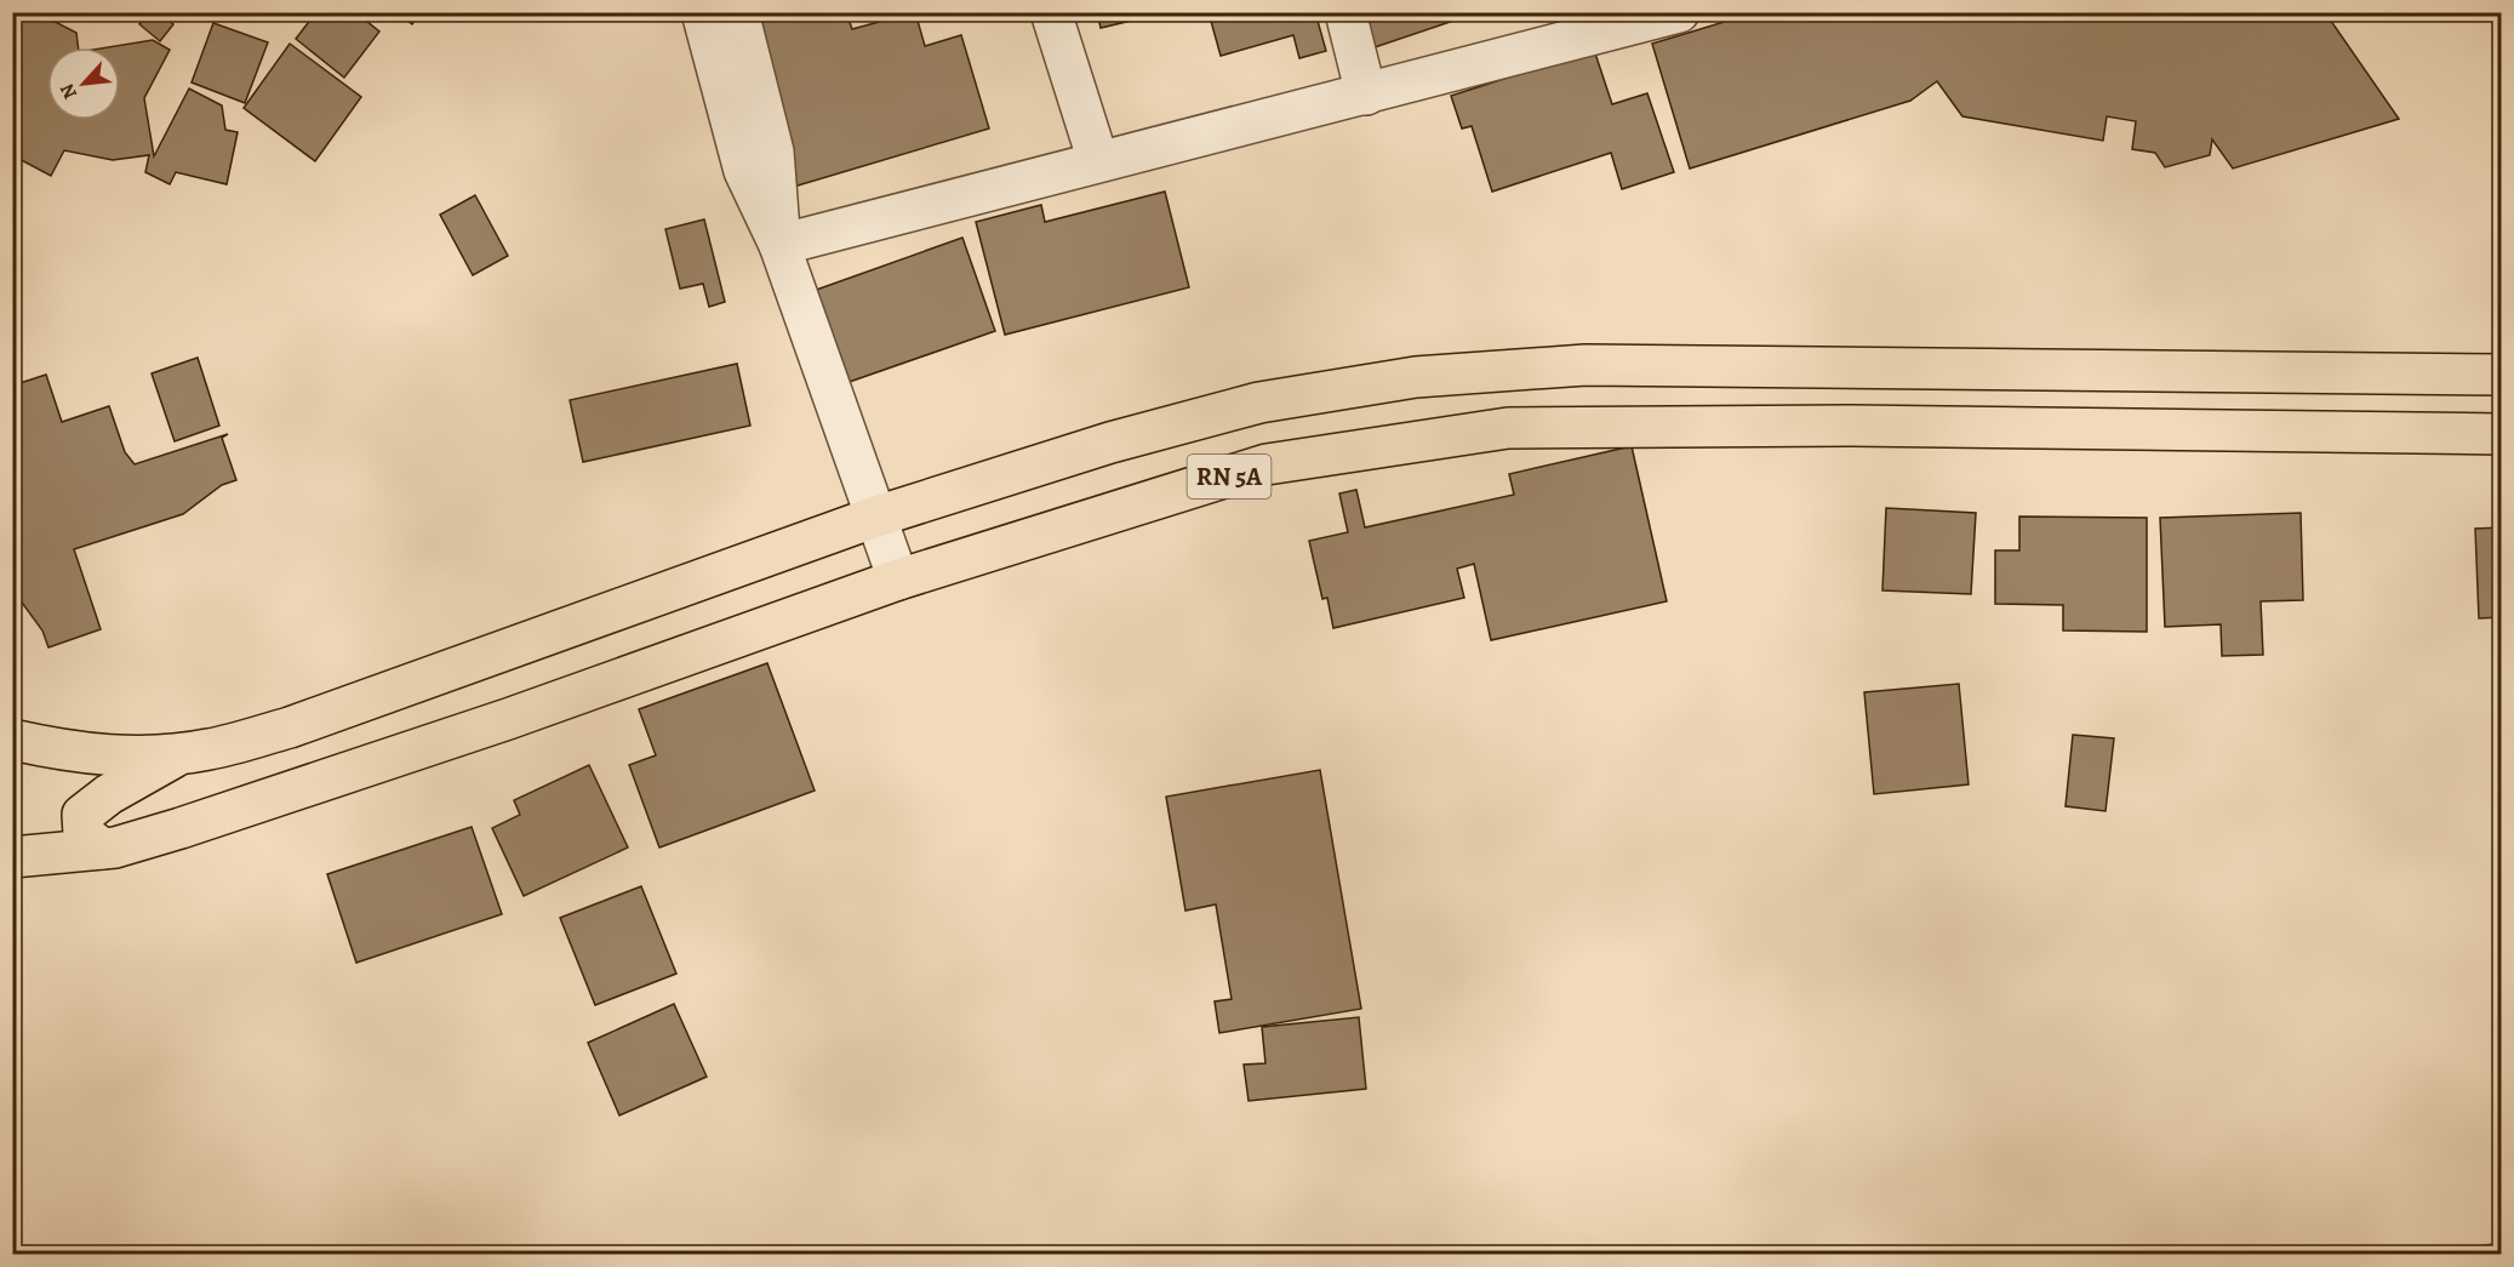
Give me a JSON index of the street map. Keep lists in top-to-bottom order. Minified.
{"streets":{"main road":["RN 5A"]},"north":"bottom left"}
